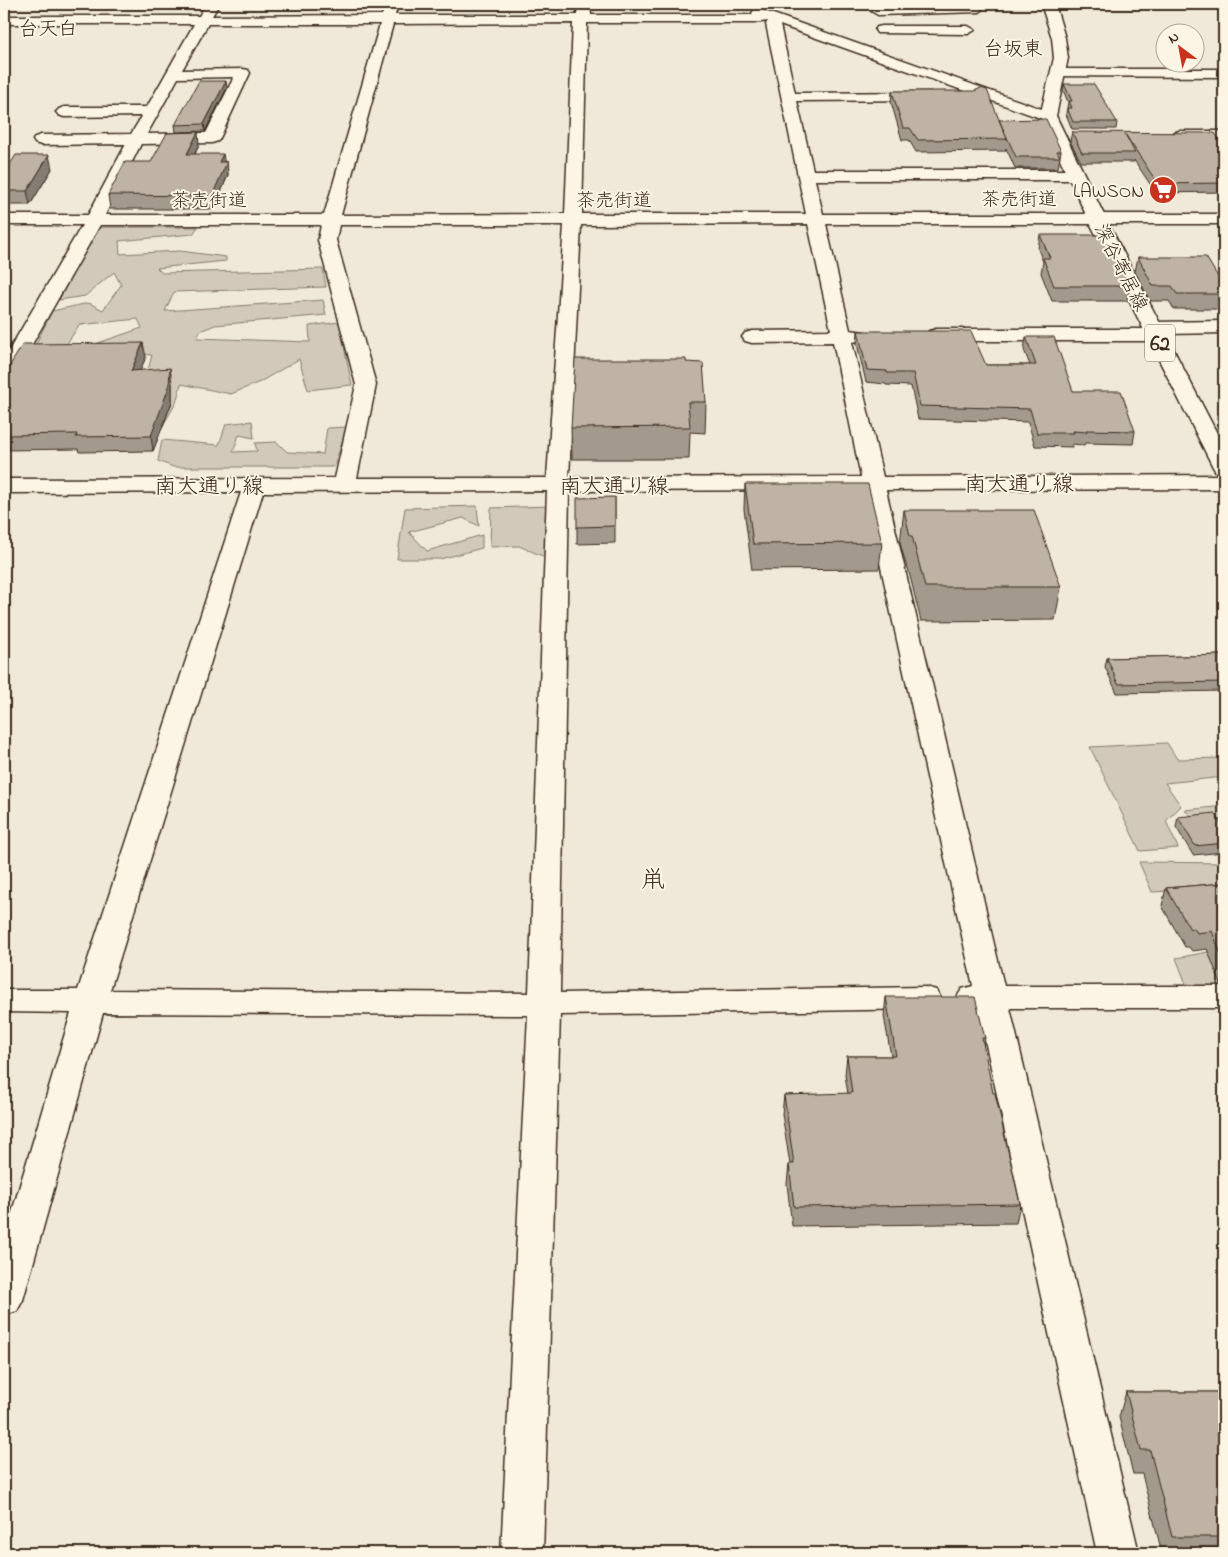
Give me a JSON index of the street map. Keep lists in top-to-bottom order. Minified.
{"streets":{"street":["茶売街道","深谷寄居線","62","南大通り線"]},"crossings":[["茶売街道","深谷寄居線"]],"districts":["台天白","台坂東","鼡"],"places":{"supermarket":["LAWSON"]},"north":"top left"}
